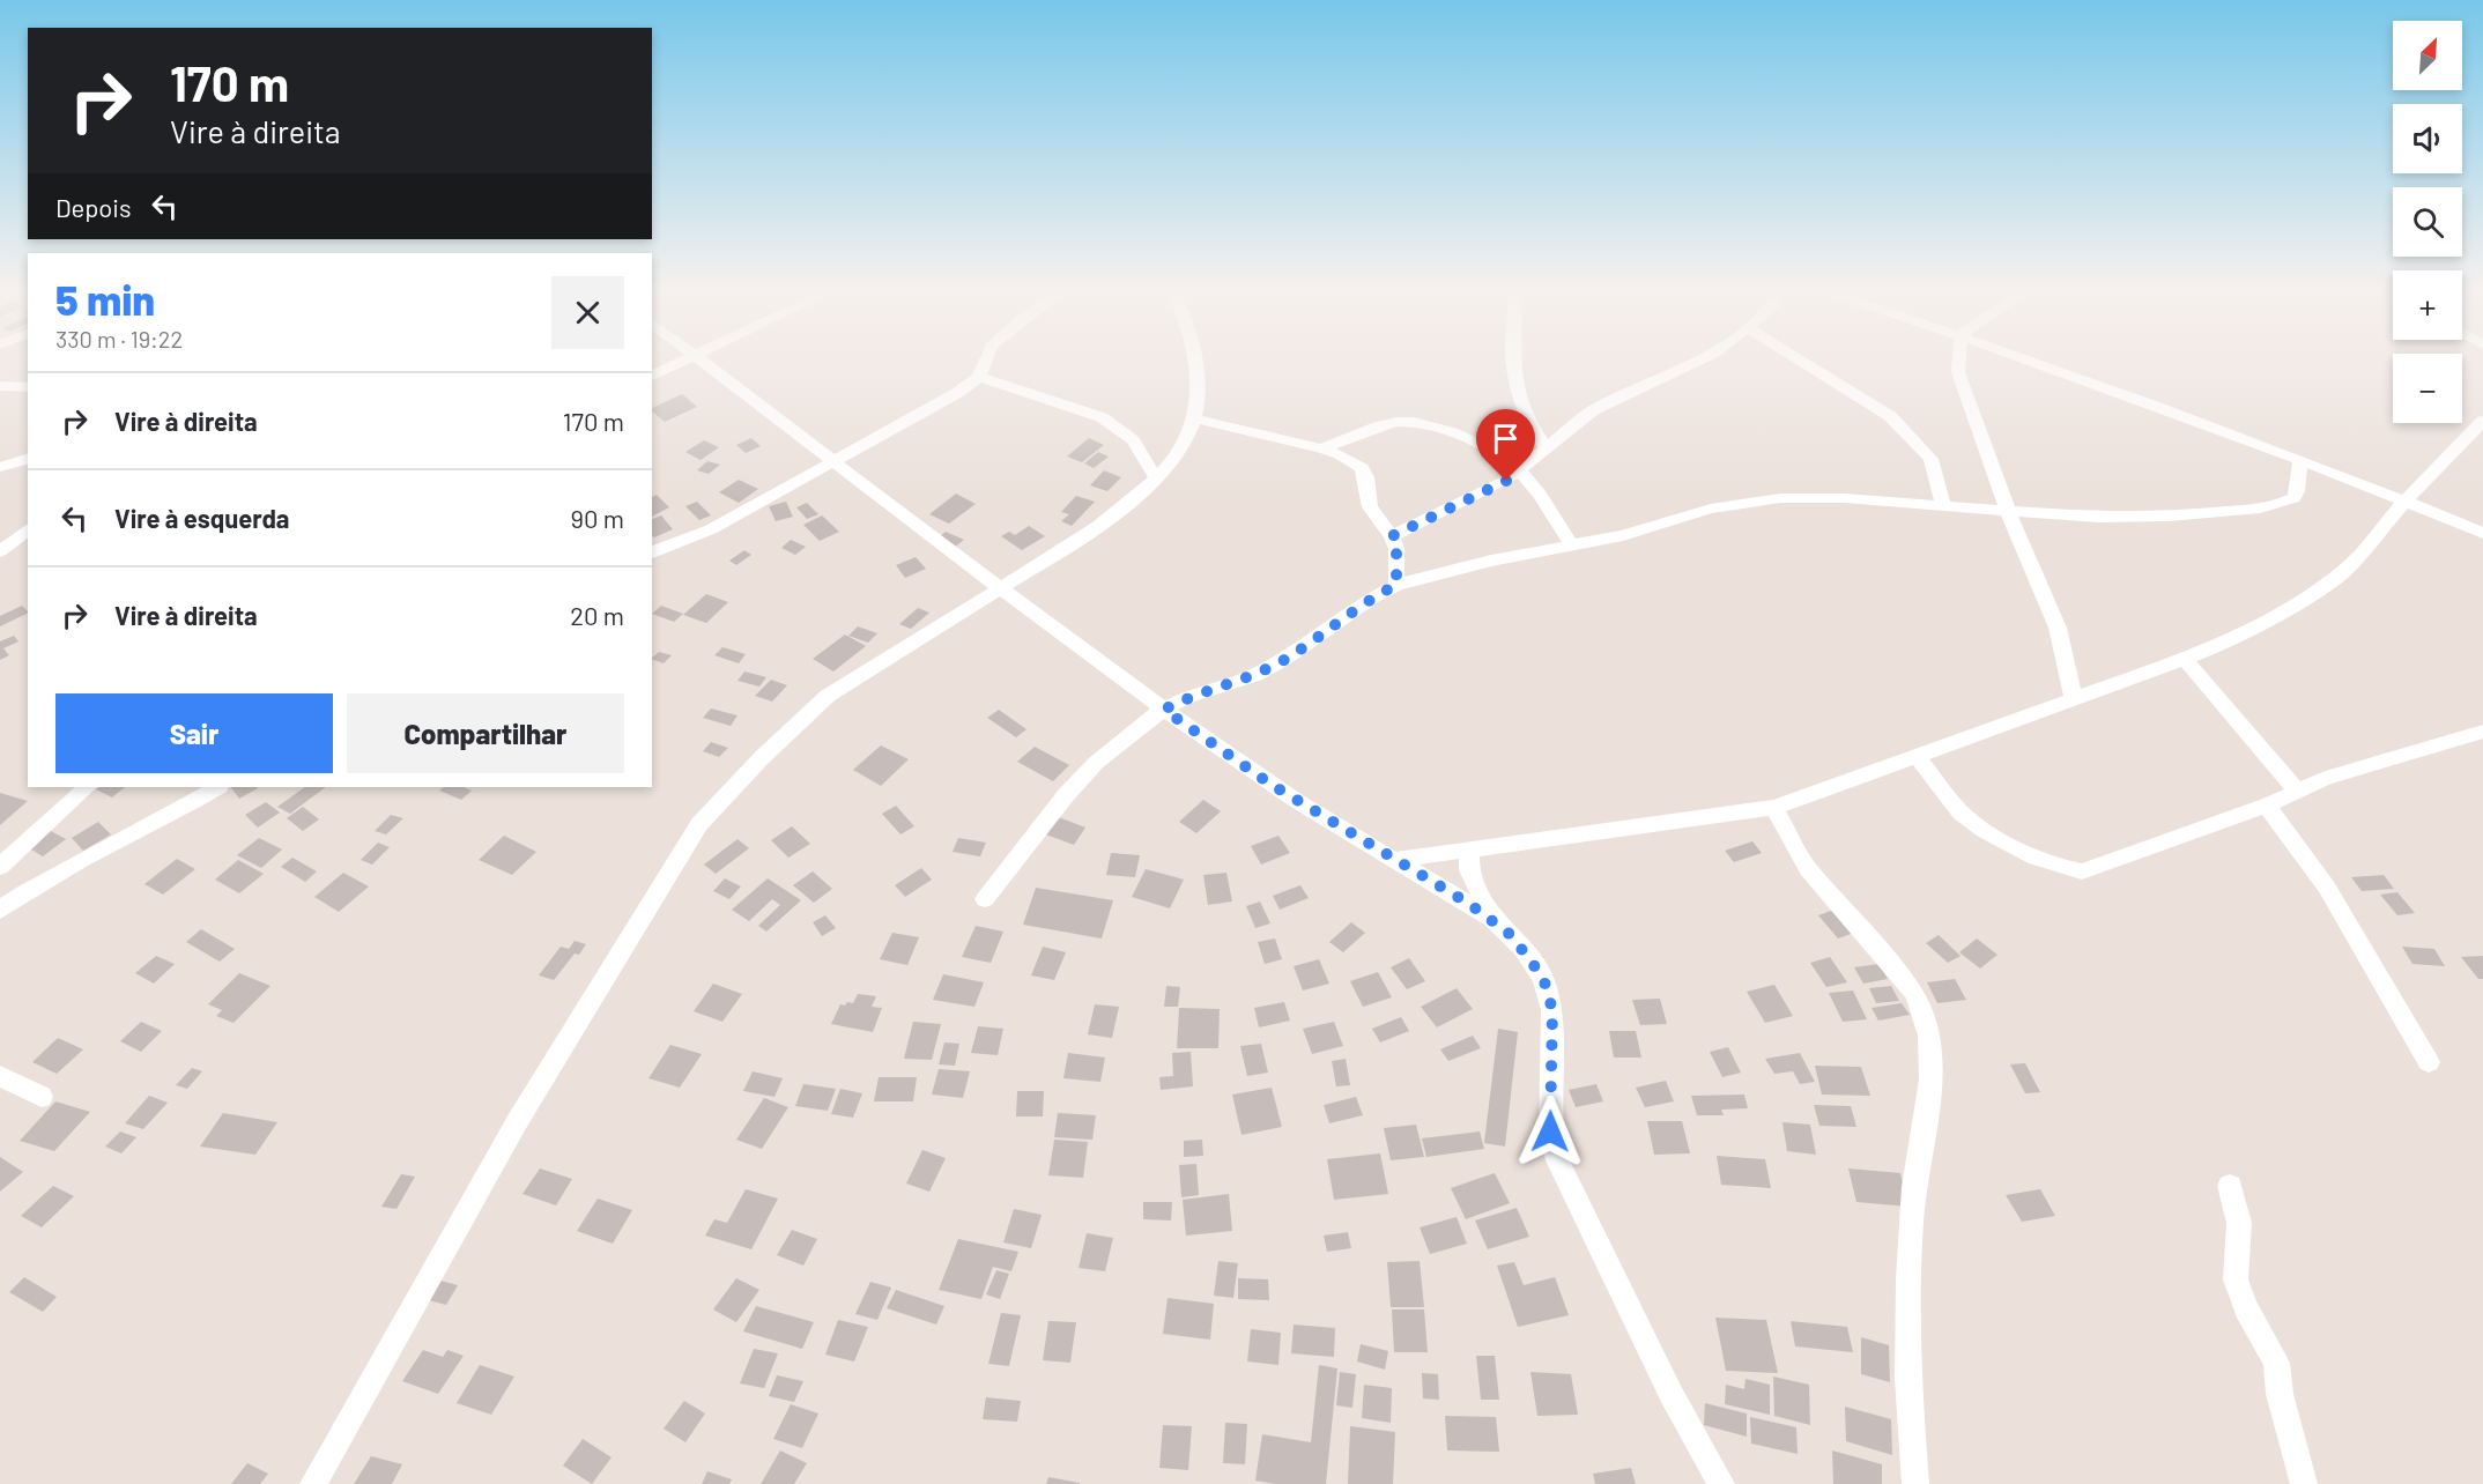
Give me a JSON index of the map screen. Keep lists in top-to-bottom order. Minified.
{"north":"top right","page":{"map_buttons":["+","−"],"turn":["170 m","Vire à direita"],"then":"Depois","heading":["5 min","330 m · 19:22"],"list":[{"name":"Vire à direita","value":"170 m"},{"name":"Vire à esquerda","value":"90 m"},{"name":"Vire à direita","value":"20 m"}],"buttons":["Sair","Compartilhar"]}}
